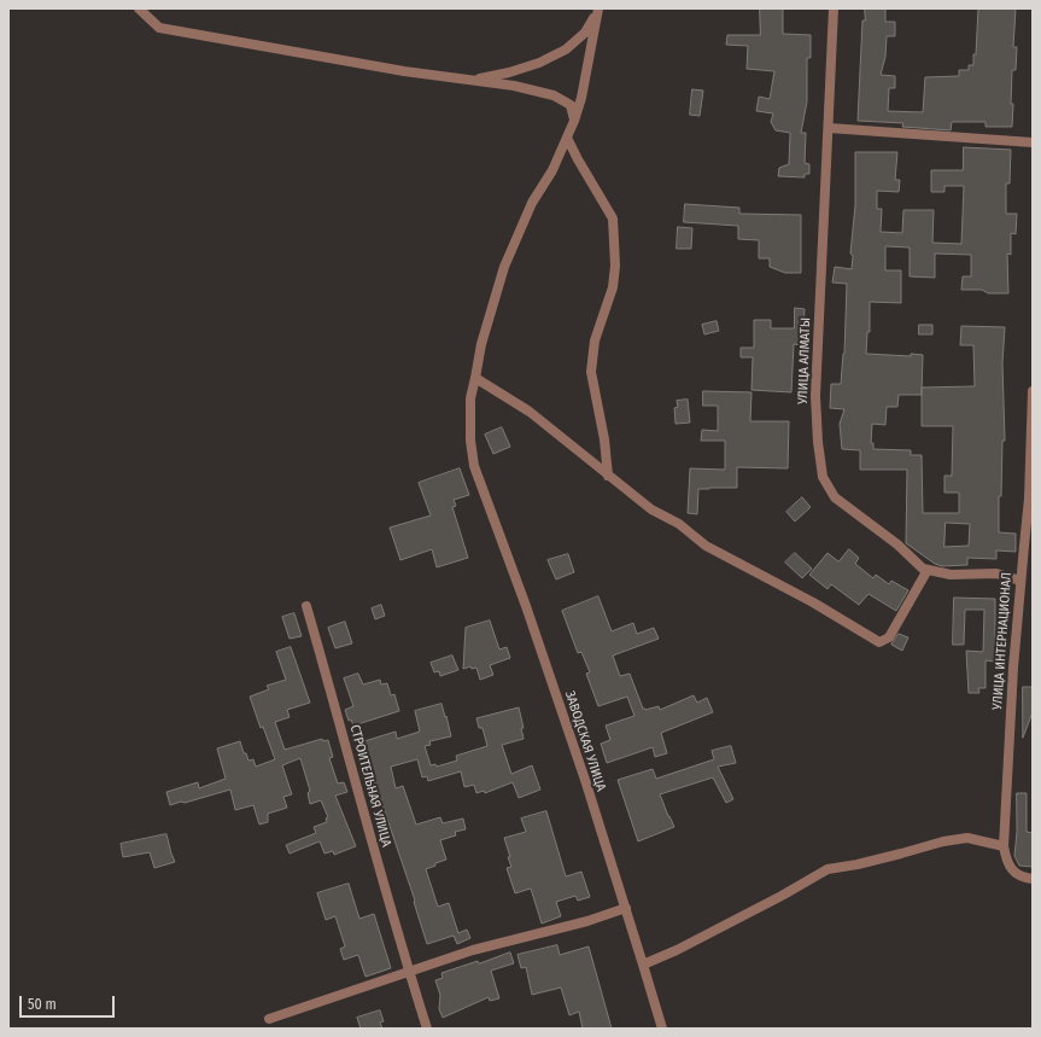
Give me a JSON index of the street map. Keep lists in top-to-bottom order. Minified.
{"streets":{"street":["УЛИЦА АЛМАТЫ","УЛИЦА ИНТЕРНАЦИОНАЛ","ЗАВОДСКАЯ УЛИЦА","СТРОИТЕЛЬНАЯ УЛИЦА"]},"crossings":[["УЛИЦА АЛМАТЫ","УЛИЦА ИНТЕРНАЦИОНАЛ"]],"scale_bar":"50 m"}
